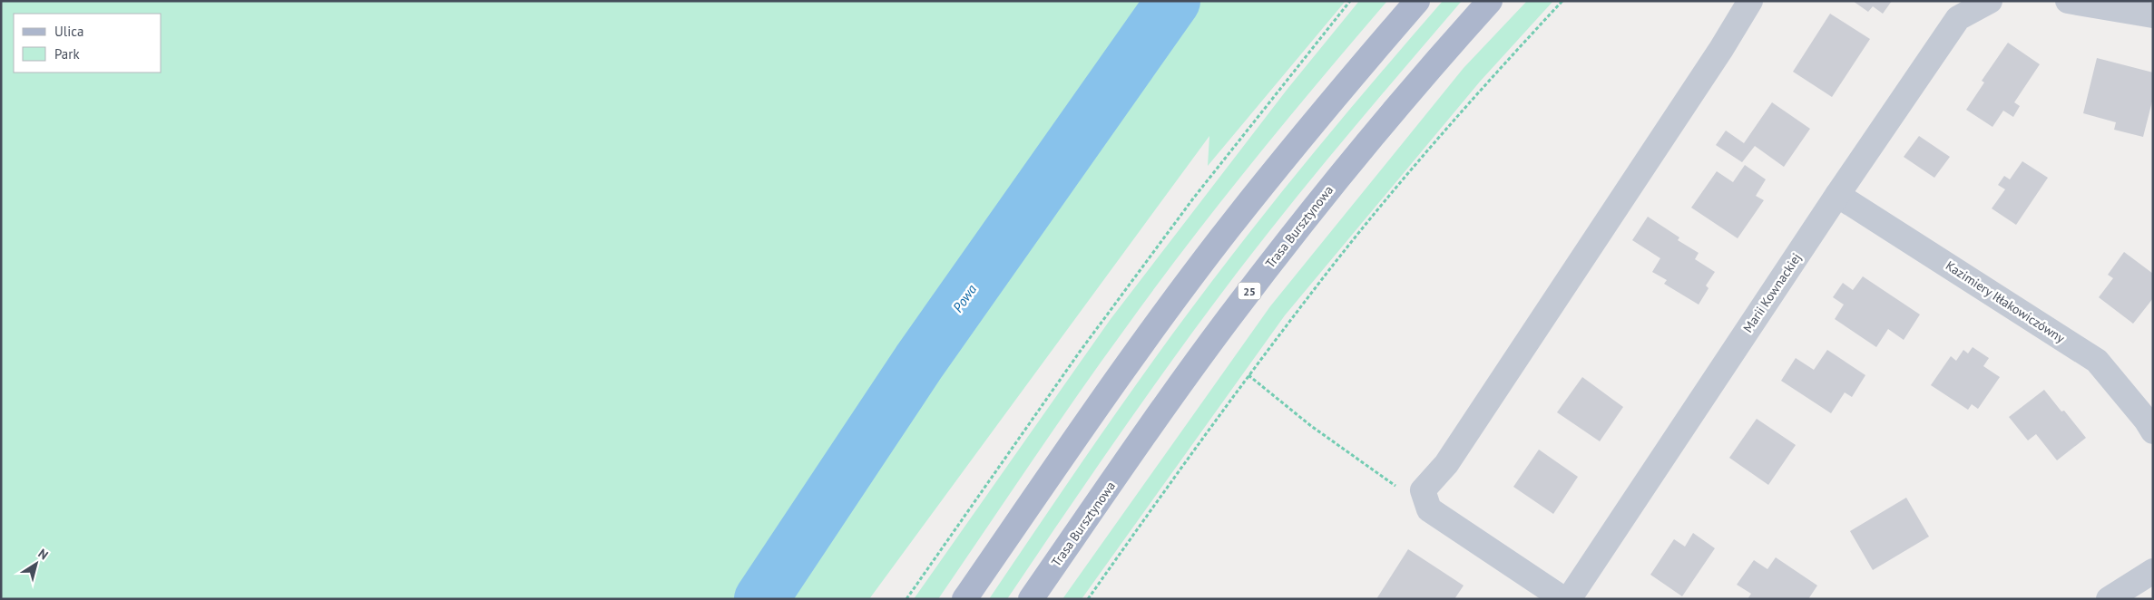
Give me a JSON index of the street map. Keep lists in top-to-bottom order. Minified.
{"streets":{"main road":["Trasa Bursztynowa","25"],"street":["Marii Kownackiej","Kazimiery Iłłakowiczówny"]},"crossings":[["Marii Kownackiej","Kazimiery Iłłakowiczówny"]],"water":["Powa"],"legend":["Ulica","Park"],"north":"top right"}
